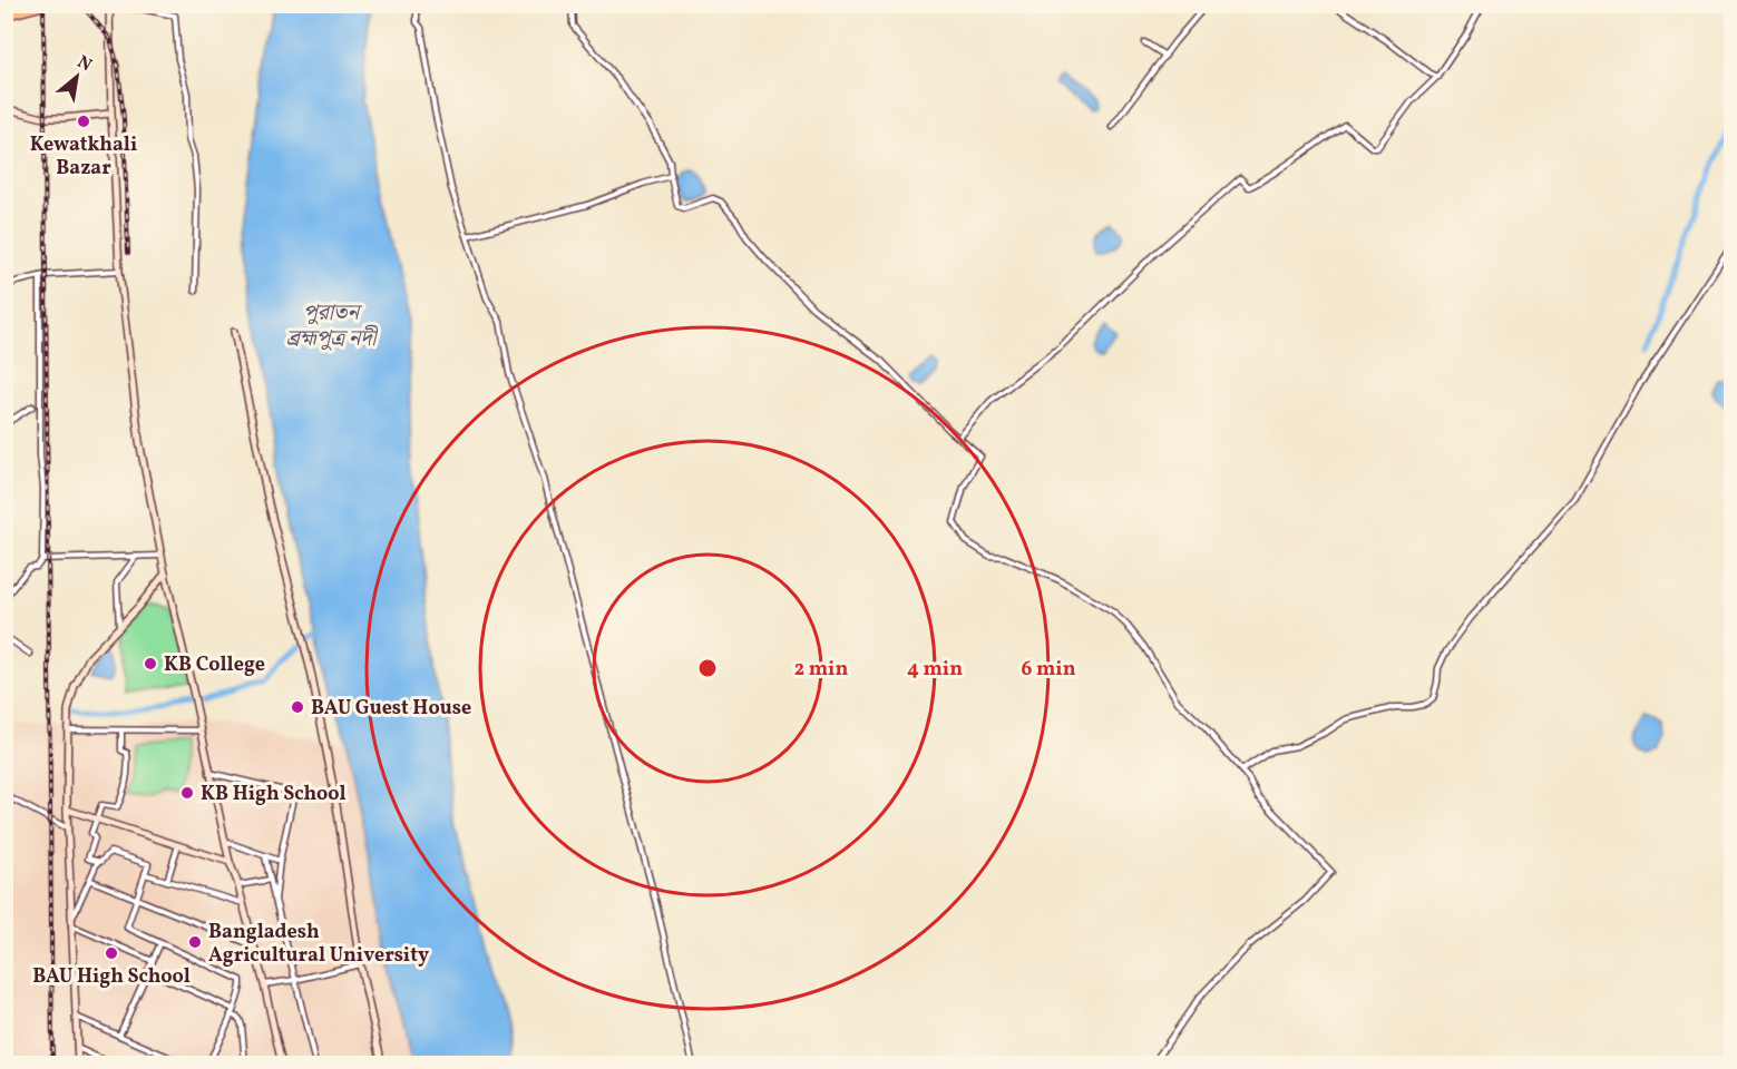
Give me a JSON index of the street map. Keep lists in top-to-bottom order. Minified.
{"water":["পুরাতন ব্রহ্মপুত্র নদী"],"places":["Kewatkhali Bazar","KB College","BAU Guest House","KB High School","Bangladesh Agricultural University","BAU High School"],"north":"top right","rings":["2 min","4 min","6 min"]}
